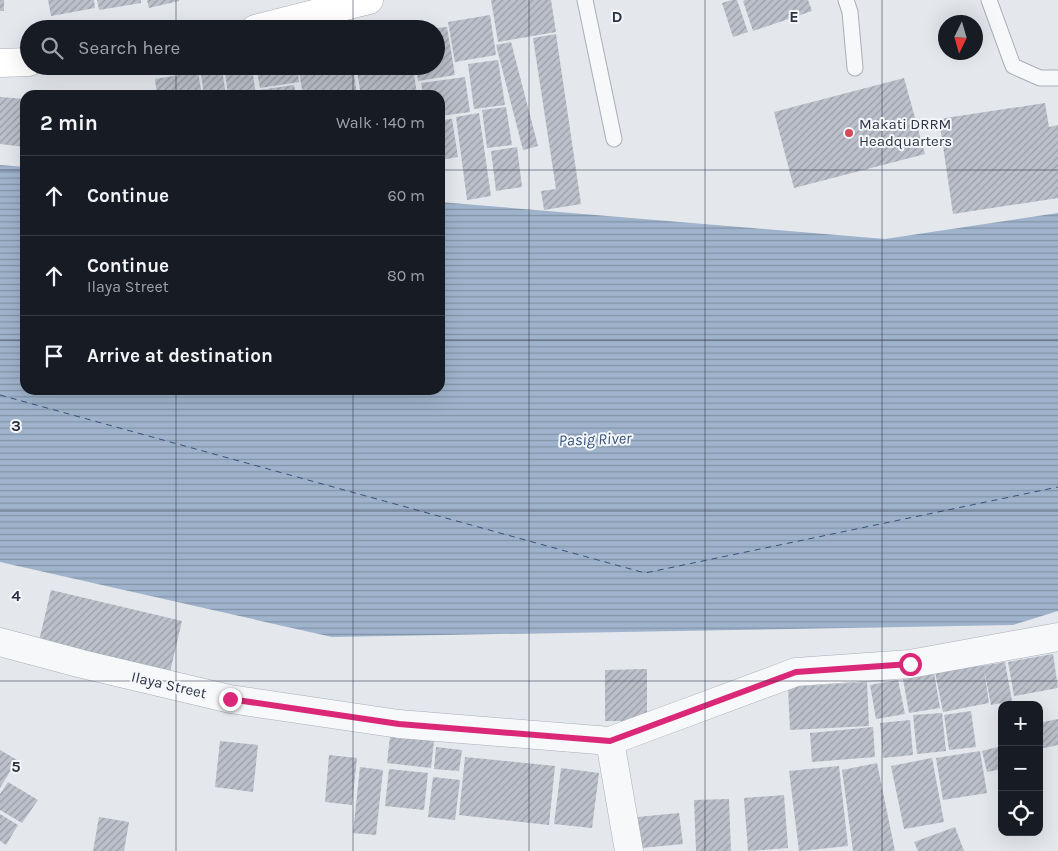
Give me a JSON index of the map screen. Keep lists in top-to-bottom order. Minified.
{"streets":{"street":["Ilaya Street"]},"water":["Pasig River"],"places":["Makati DRRM Headquarters"],"north":"bottom","page":{"search":"Search here","heading":["2 min","Walk · 140 m"],"list":[["Continue","60 m"],["Continue","Ilaya Street","80 m"],"Arrive at destination"],"map_buttons":["+","−"]},"grid":{"columns":["D","E"],"rows":["3","4","5"]}}
